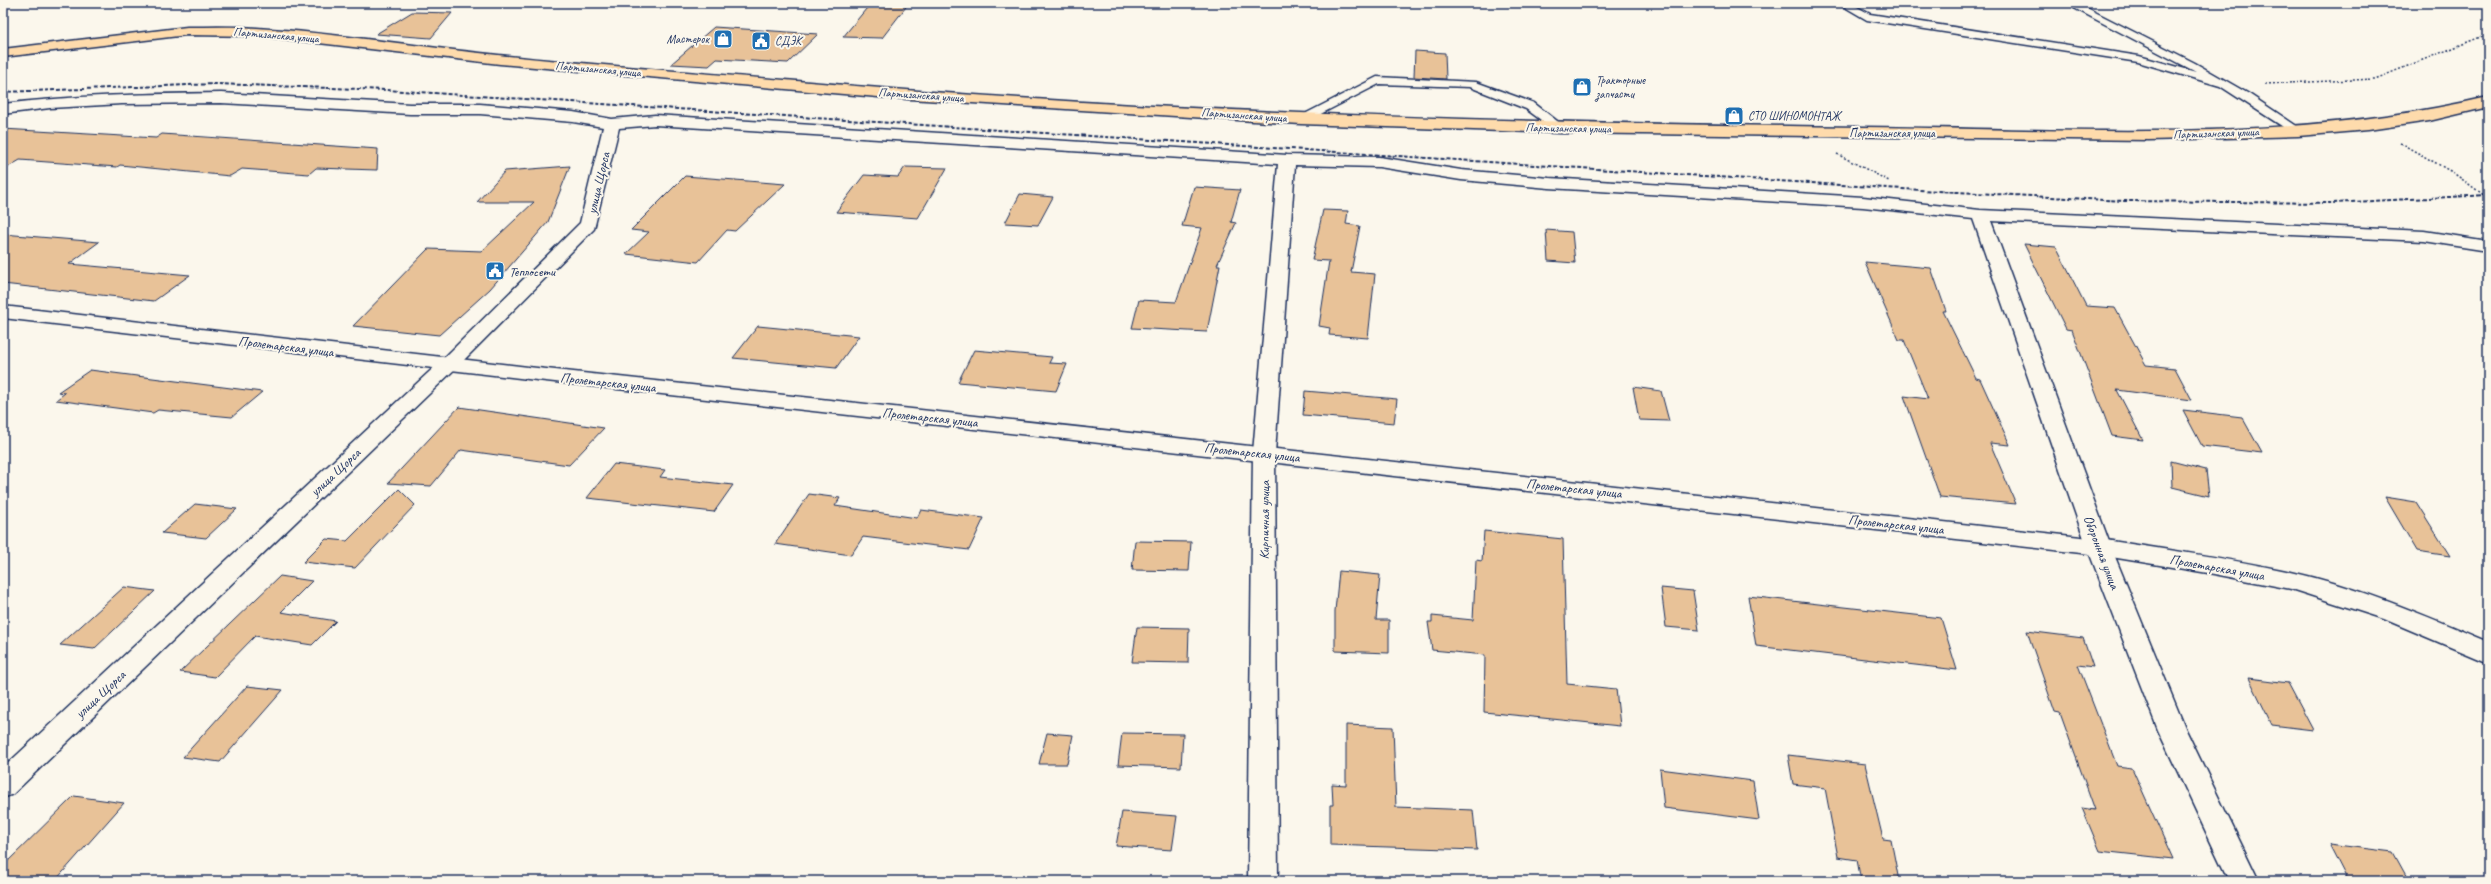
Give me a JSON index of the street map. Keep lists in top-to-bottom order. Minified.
{"streets":{"main road":["Партизанская улица"],"street":["улица Щорса","Пролетарская улица","Кирпичная улица","Оборонная улица"]},"crossings":[["улица Щорса","Пролетарская улица"],["Пролетарская улица","Кирпичная улица"],["Пролетарская улица","Оборонная улица"]],"places":{"shop":["Мастерок","Тракторные запчасти","СТО ШИНОМОНТАЖ"],"public building":["СДЭК","Теплосети"]}}
